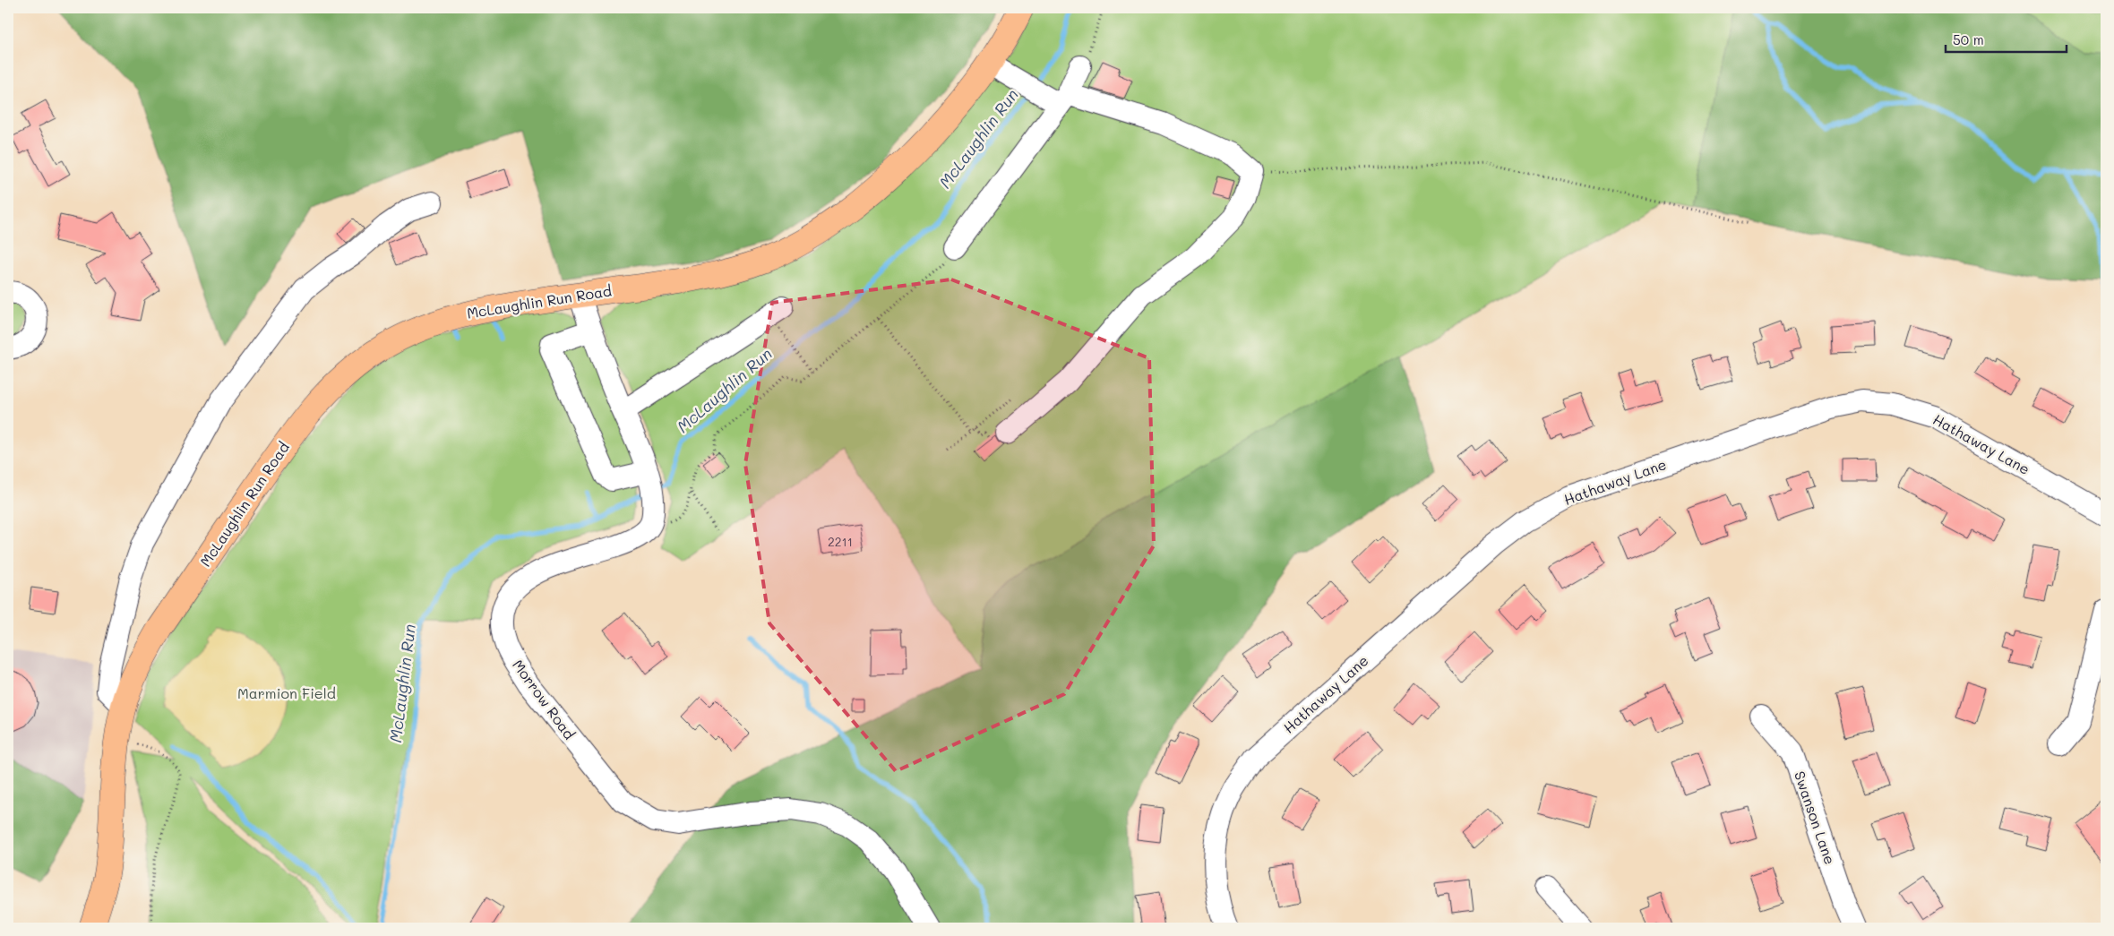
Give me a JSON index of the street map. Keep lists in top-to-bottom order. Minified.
{"streets":{"main road":["McLaughlin Run Road"],"street":["Hathaway Lane","Morrow Road","Swanson Lane"]},"water":["McLaughlin Run"],"parks":["Marmion Field"],"house_numbers":["2211"],"scale_bar":"50 m"}
